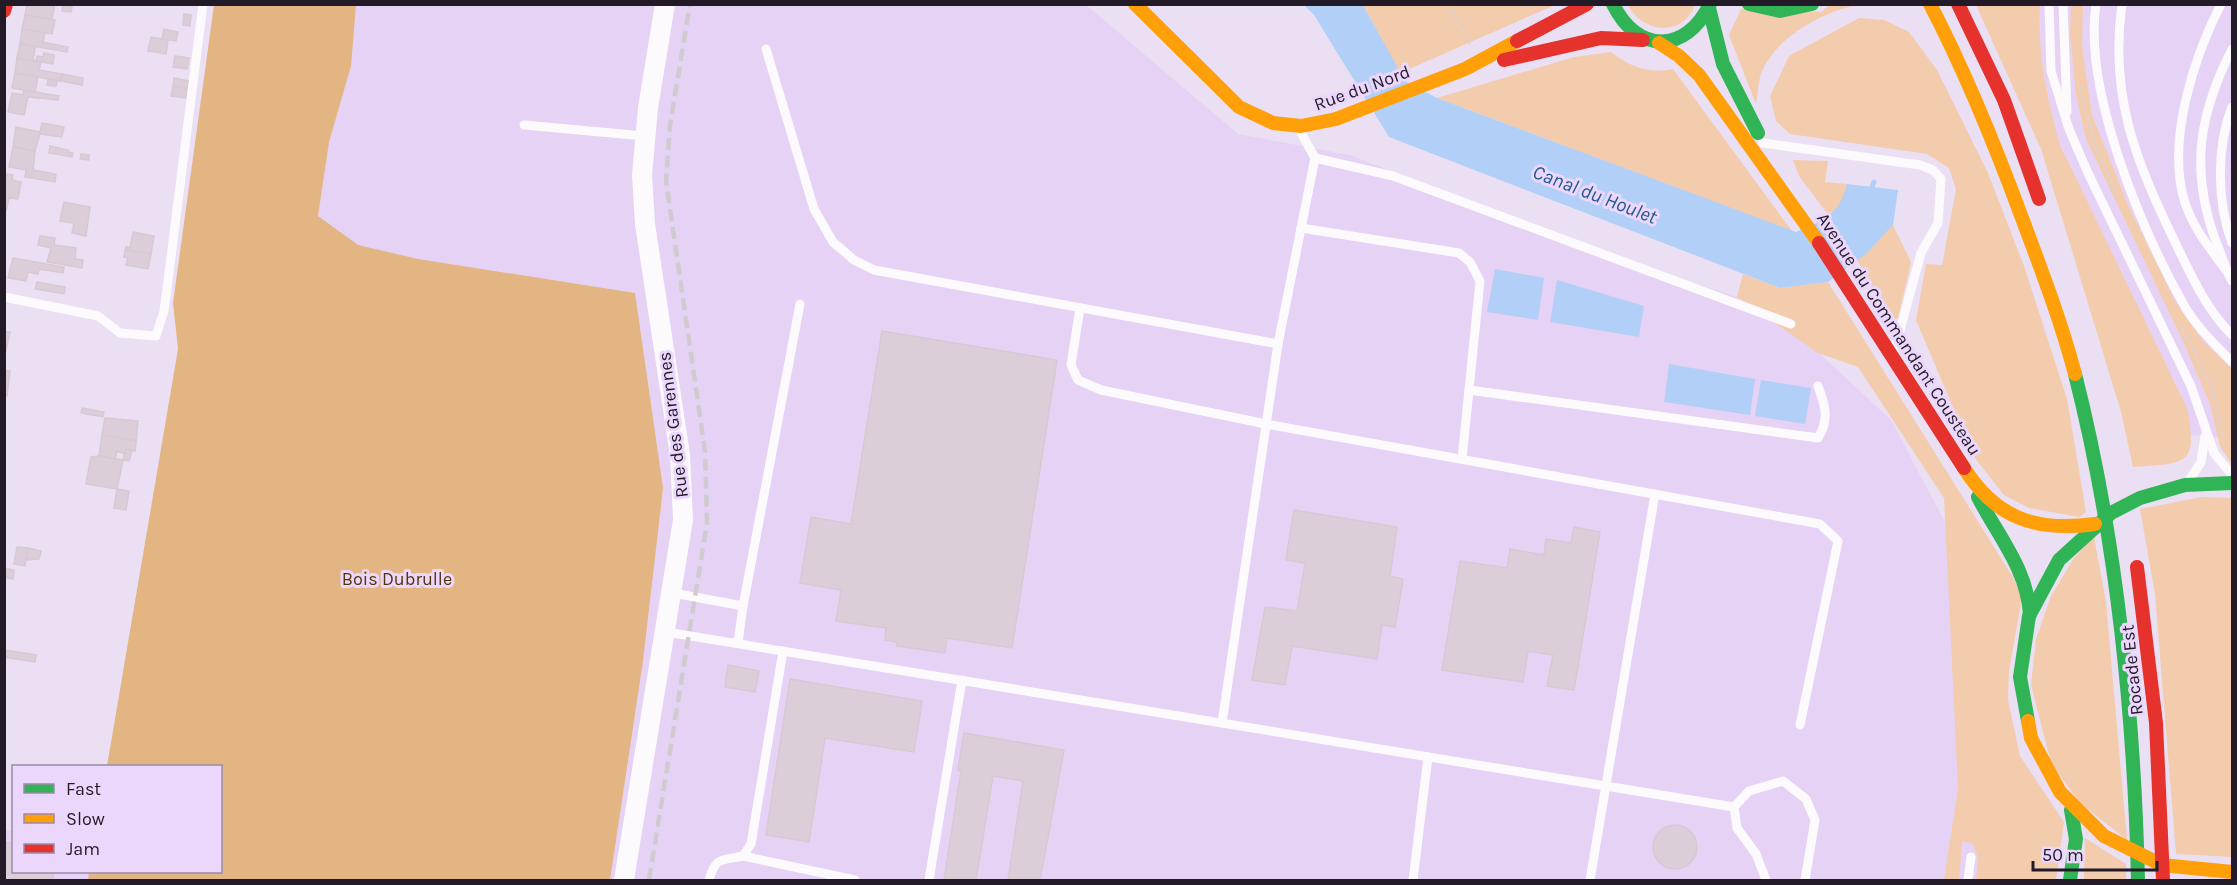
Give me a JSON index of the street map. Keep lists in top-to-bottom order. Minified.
{"streets":{"main road":["Rue du Nord","Avenue du Commandant Cousteau","Rocade Est"],"street":["Rue des Garennes"]},"crossings":[["Rue du Nord","Avenue du Commandant Cousteau"]],"water":["Canal du Houlet"],"parks":["Bois Dubrulle"],"legend":["Fast","Slow","Jam"],"scale_bar":"50 m"}
